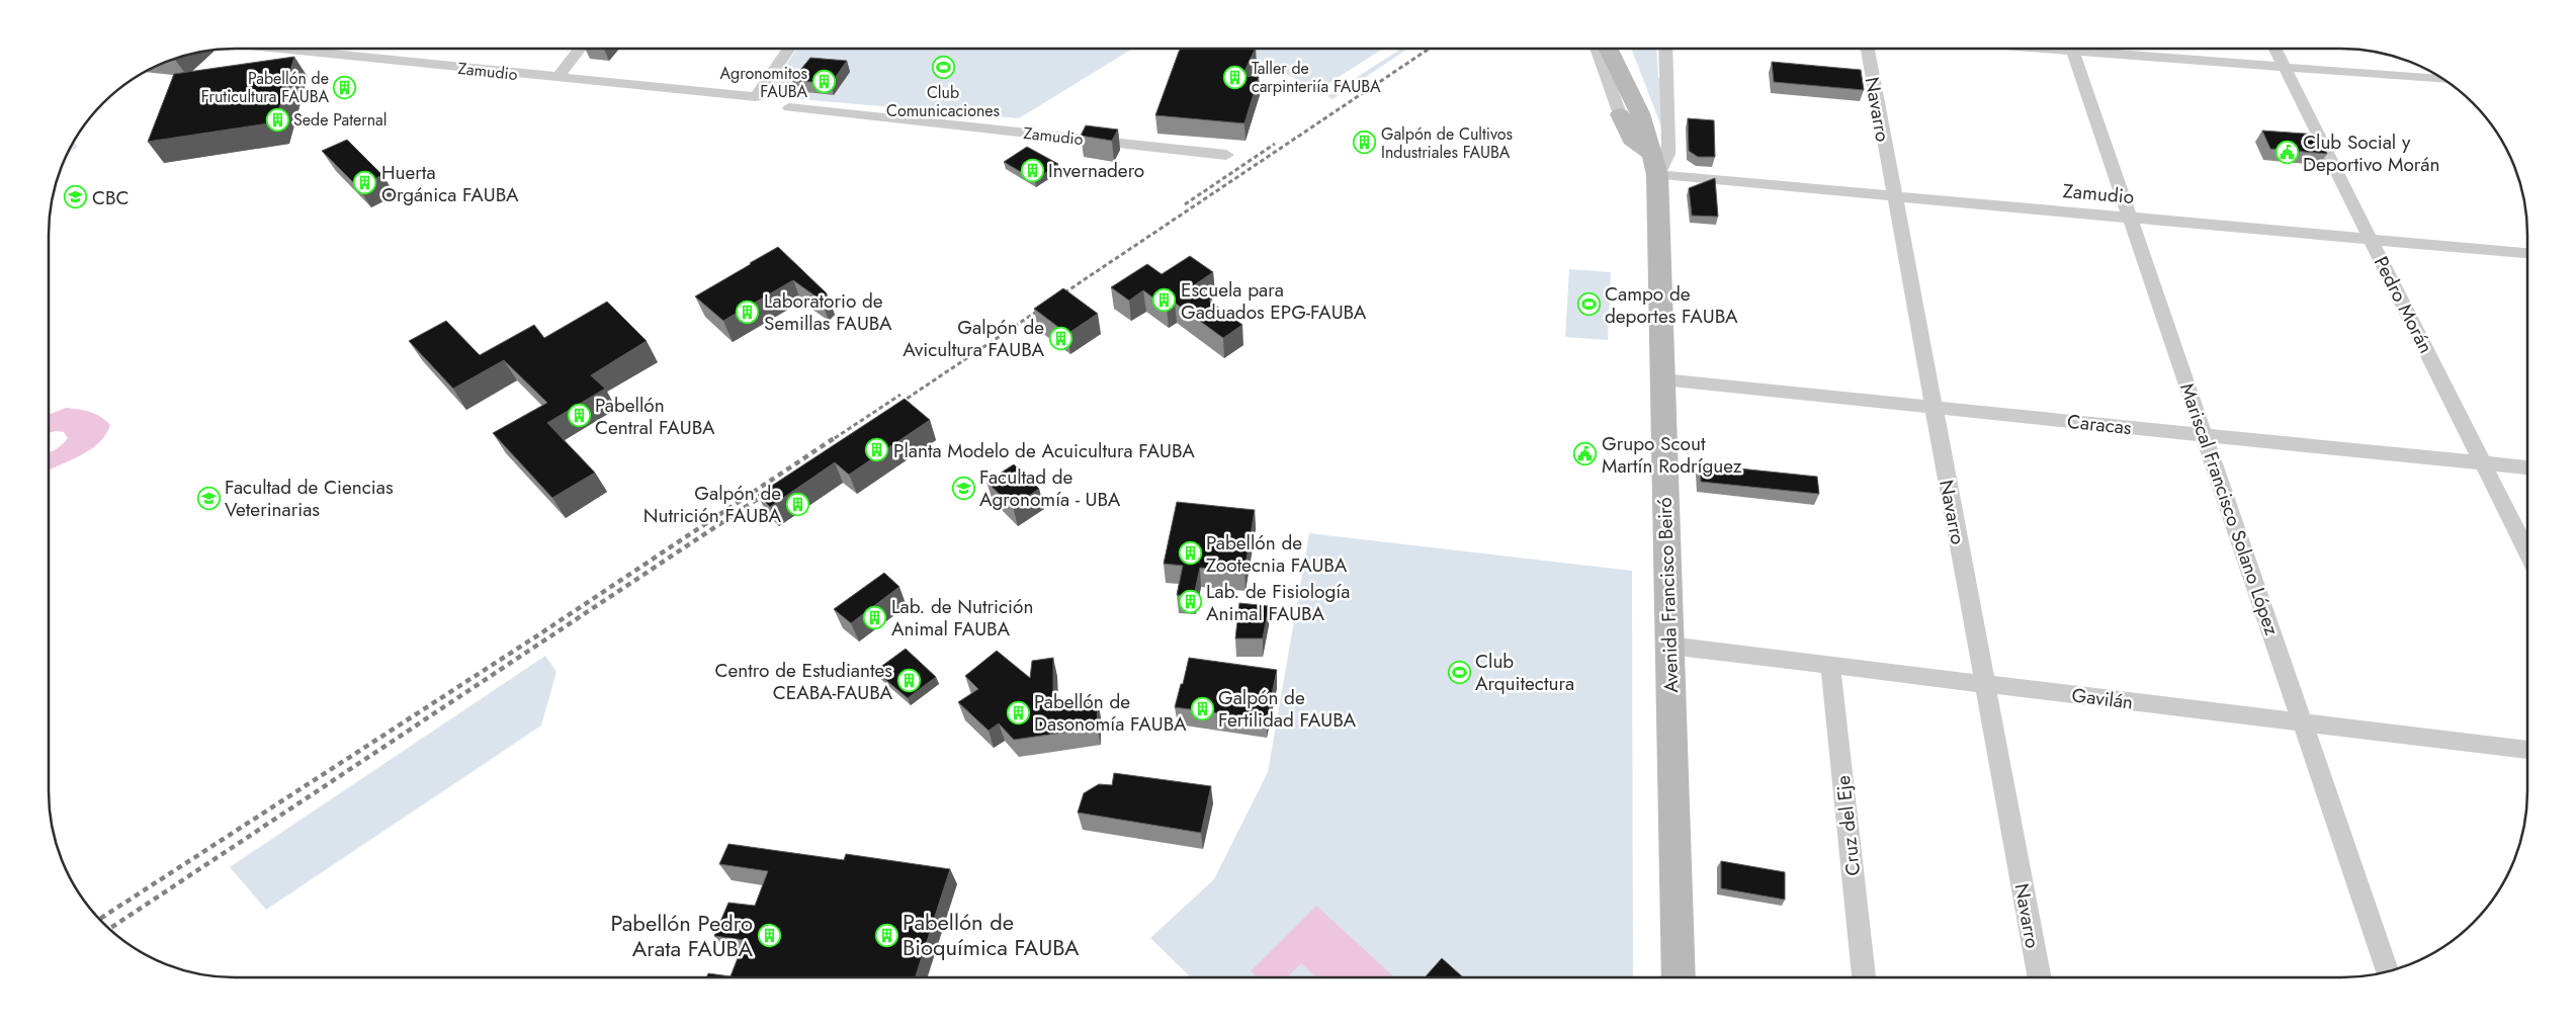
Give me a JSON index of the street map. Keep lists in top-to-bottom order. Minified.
{"streets":{"main road":["Avenida Francisco Beiró"],"street":["Zamudio","Navarro","Pedro Morán","Caracas","Mariscal Francisco Solano López","Gavilán","Cruz del Eje"]},"crossings":[["Zamudio","Navarro"],["Zamudio","Pedro Morán"],["Zamudio","Mariscal Francisco Solano López"],["Zamudio","Avenida Francisco Beiró"],["Navarro","Caracas"],["Navarro","Gavilán"],["Pedro Morán","Caracas"],["Caracas","Mariscal Francisco Solano López"],["Caracas","Avenida Francisco Beiró"],["Mariscal Francisco Solano López","Gavilán"],["Avenida Francisco Beiró","Gavilán"],["Gavilán","Cruz del Eje"]],"places":{"sports":["Club Comunicaciones","Campo de deportes FAUBA","Club Arquitectura"],"building":["Taller de carpinteriía FAUBA","Agronomitos FAUBA","Pabellón de Fruticultura FAUBA","Sede Paternal","Galpón de Cultivos Industriales FAUBA","Invernadero","Huerta Orgánica FAUBA","Escuela para Gaduados EPG-FAUBA","Laboratorio de Semillas FAUBA","Galpón de Avicultura FAUBA","Pabellón Central FAUBA","Planta Modelo de Acuicultura FAUBA","Galpón de Nutrición FAUBA","Pabellón de Zootecnia FAUBA","Lab. de Fisiología Animal FAUBA","Lab. de Nutrición Animal FAUBA","Centro de Estudiantes CEABA-FAUBA","Galpón de Fertilidad FAUBA","Pabellón de Dasonomía FAUBA","Pabellón de Bioquímica FAUBA","Pabellón Pedro Arata FAUBA"],"public building":["Club Social y Deportivo Morán","Grupo Scout Martín Rodríguez"],"school or university":["CBC","Facultad de Agronomía - UBA","Facultad de Ciencias Veterinarias"]}}
